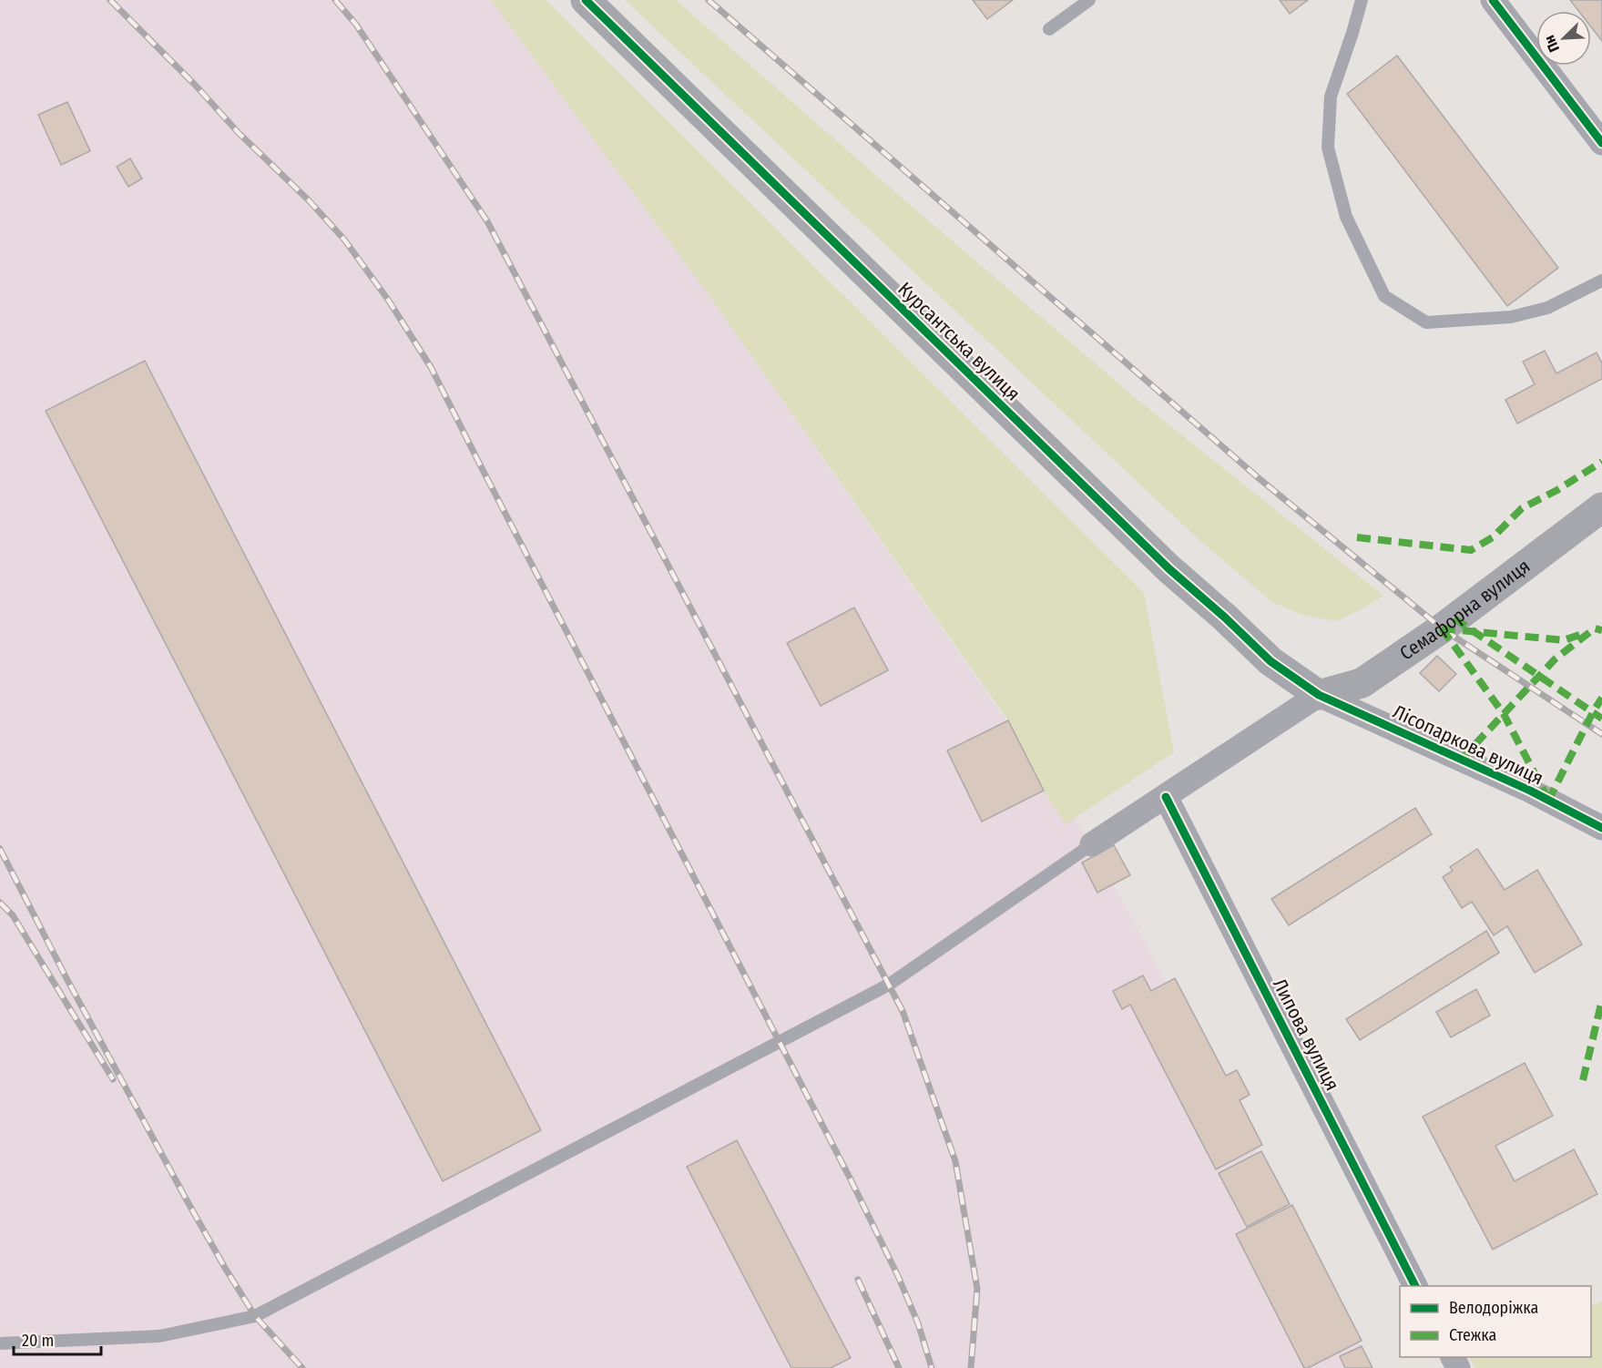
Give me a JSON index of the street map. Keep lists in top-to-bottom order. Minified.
{"streets":{"street":["Курсантська вулиця","Семафорна вулиця","Лісопаркова вулиця","Липова вулиця"]},"crossings":[["Курсантська вулиця","Семафорна вулиця"],["Курсантська вулиця","Лісопаркова вулиця"],["Семафорна вулиця","Лісопаркова вулиця"]],"legend":["Велодоріжка","Стежка"],"scale_bar":"20 m","north":"bottom left"}
